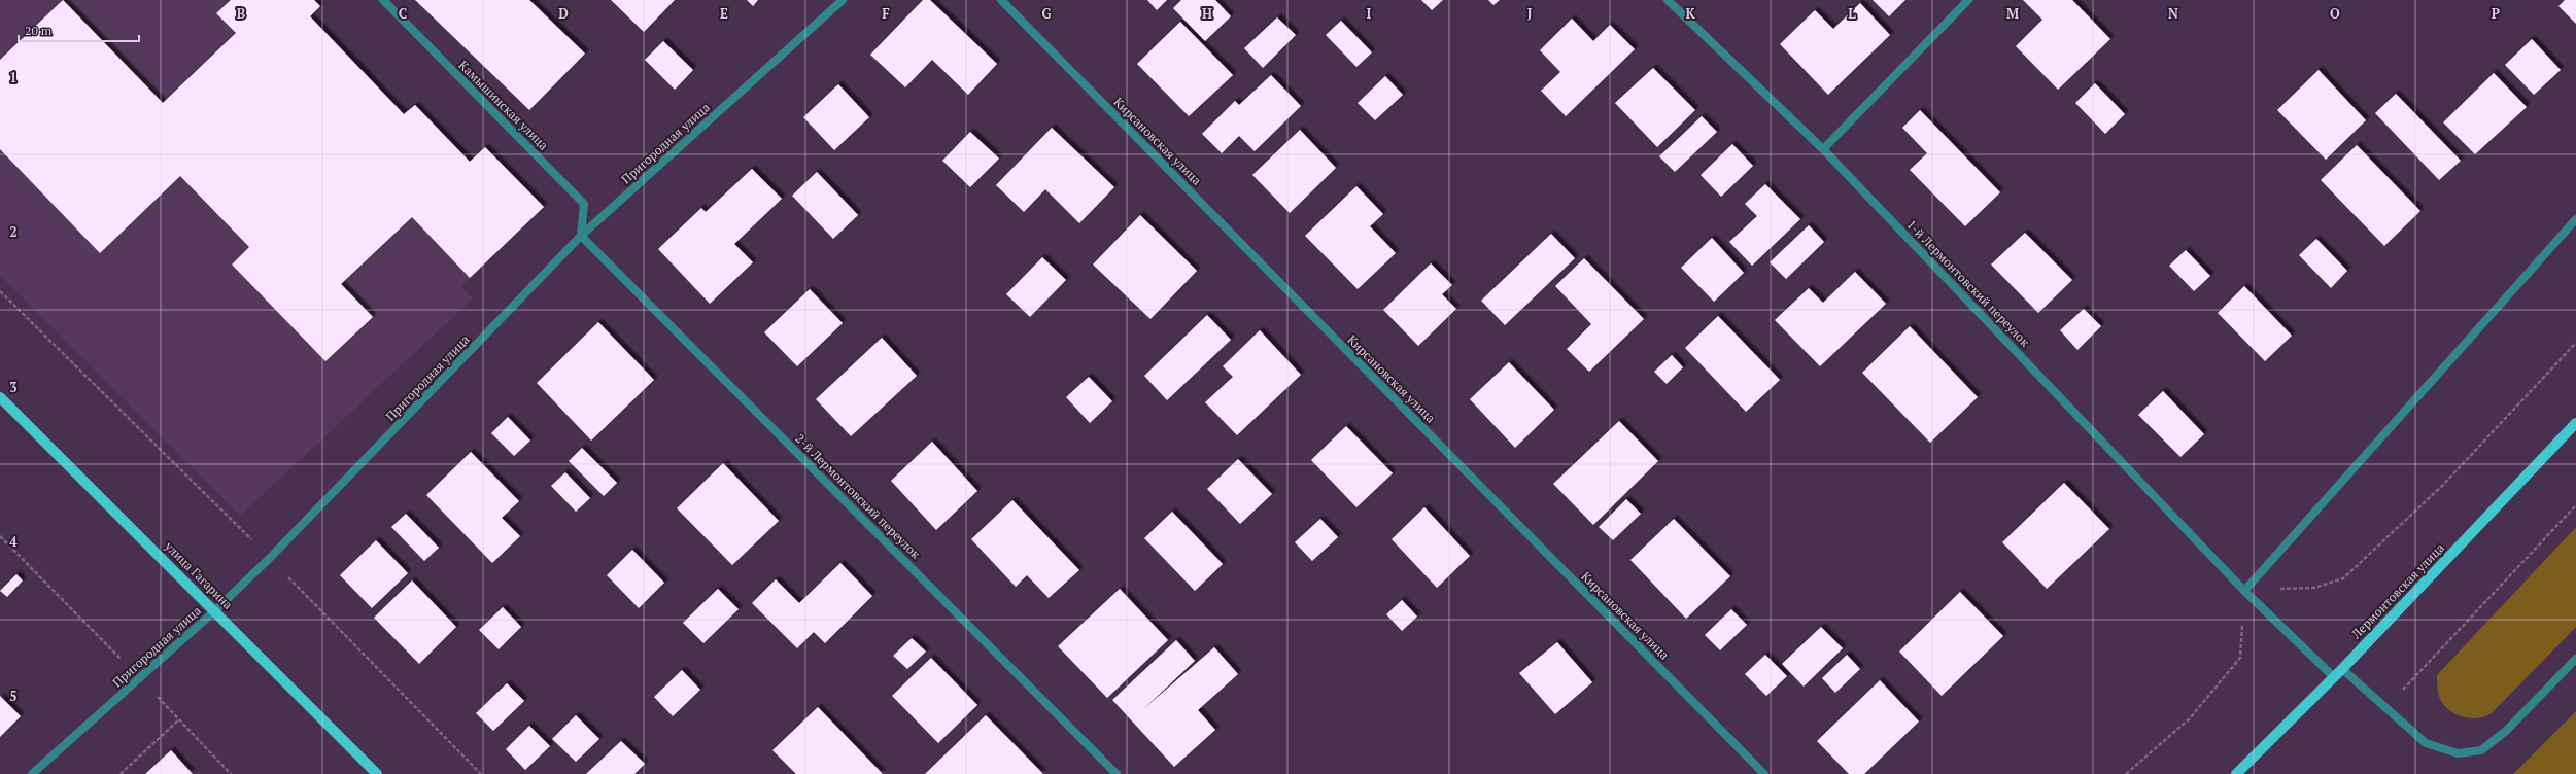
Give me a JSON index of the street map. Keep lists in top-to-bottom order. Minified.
{"streets":{"main road":["улица Гагарина","Лермонтовская улица"],"street":["Камышинская улица","Кирсановская улица","Пригородная улица","1-й Лермонтовский переулок","2-й Лермонтовский переулок"]},"crossings":[["Камышинская улица","Пригородная улица"],["Камышинская улица","2-й Лермонтовский переулок"],["Пригородная улица","2-й Лермонтовский переулок"],["Пригородная улица","улица Гагарина"],["1-й Лермонтовский переулок","Лермонтовская улица"]],"scale_bar":"20 m","grid":{"columns":["B","C","D","E","F","G","H","I","J","K","L","M","N","O","P"],"rows":["1","2","3","4","5"]}}
